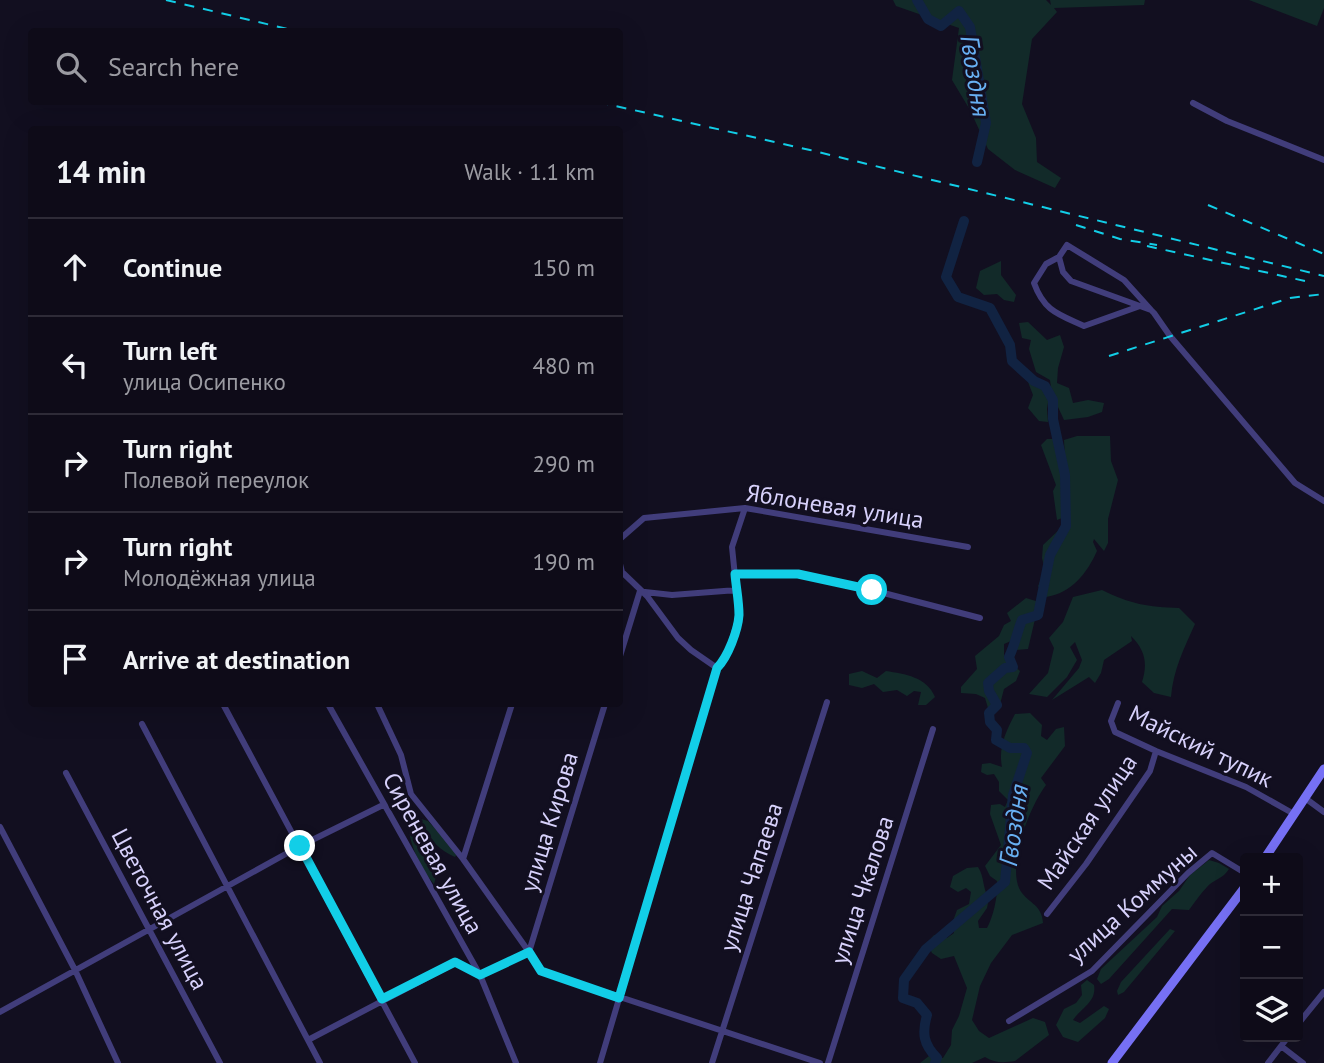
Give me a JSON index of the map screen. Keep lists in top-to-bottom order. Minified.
{"streets":{"street":["Яблоневая улица","Майский тупик","улица Кирова","Майская улица","Сиреневая улица","улица Чапаева","улица Чкалова","улица Коммуны","Цветочная улица"]},"crossings":[["Майский тупик","Майская улица"]],"water":["Гвоздня"],"page":{"search":"Search here","heading":["14 min","Walk · 1.1 km"],"list":[["Continue","150 m"],["Turn left","улица Осипенко","480 m"],["Turn right","Полевой переулок","290 m"],["Turn right","Молодёжная улица","190 m"],"Arrive at destination"],"map_buttons":["+","−"]}}
